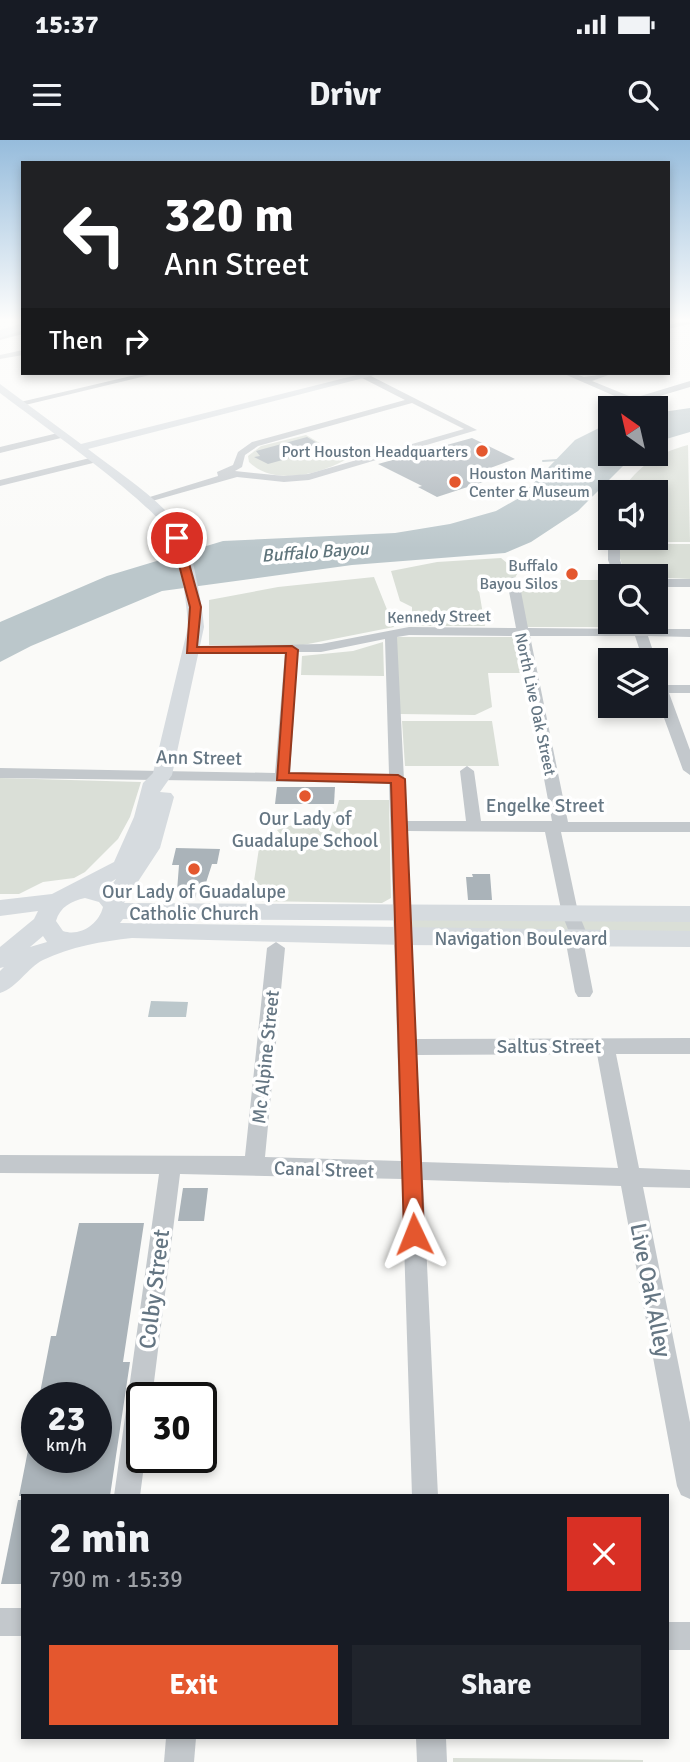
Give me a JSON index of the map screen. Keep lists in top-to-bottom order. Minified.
{"streets":{"main road":["Navigation Boulevard"],"street":["Kennedy Street","North Live Oak Street","Ann Street","Engelke Street","Saltus Street","Mc Alpine Street","Canal Street","Colby Street","Live Oak Alley"]},"crossings":[["Kennedy Street","North Live Oak Street"],["North Live Oak Street","Engelke Street"],["North Live Oak Street","Navigation Boulevard"],["Mc Alpine Street","Canal Street"],["Canal Street","Colby Street"],["Canal Street","Live Oak Alley"]],"water":["Buffalo Bayou"],"places":["Port Houston Headquarters","Houston Maritime Center & Museum","Buffalo Bayou Silos","Our Lady of Guadalupe School","Our Lady of Guadalupe Catholic Church"],"north":"top left","page":{"status":"15:37","header":"Drivr","turn":["320 m","Ann Street"],"then":"Then","speed":"23 km/h","limit":"30","heading":["2 min","790 m · 15:39"],"buttons":["Exit","Share"]}}
